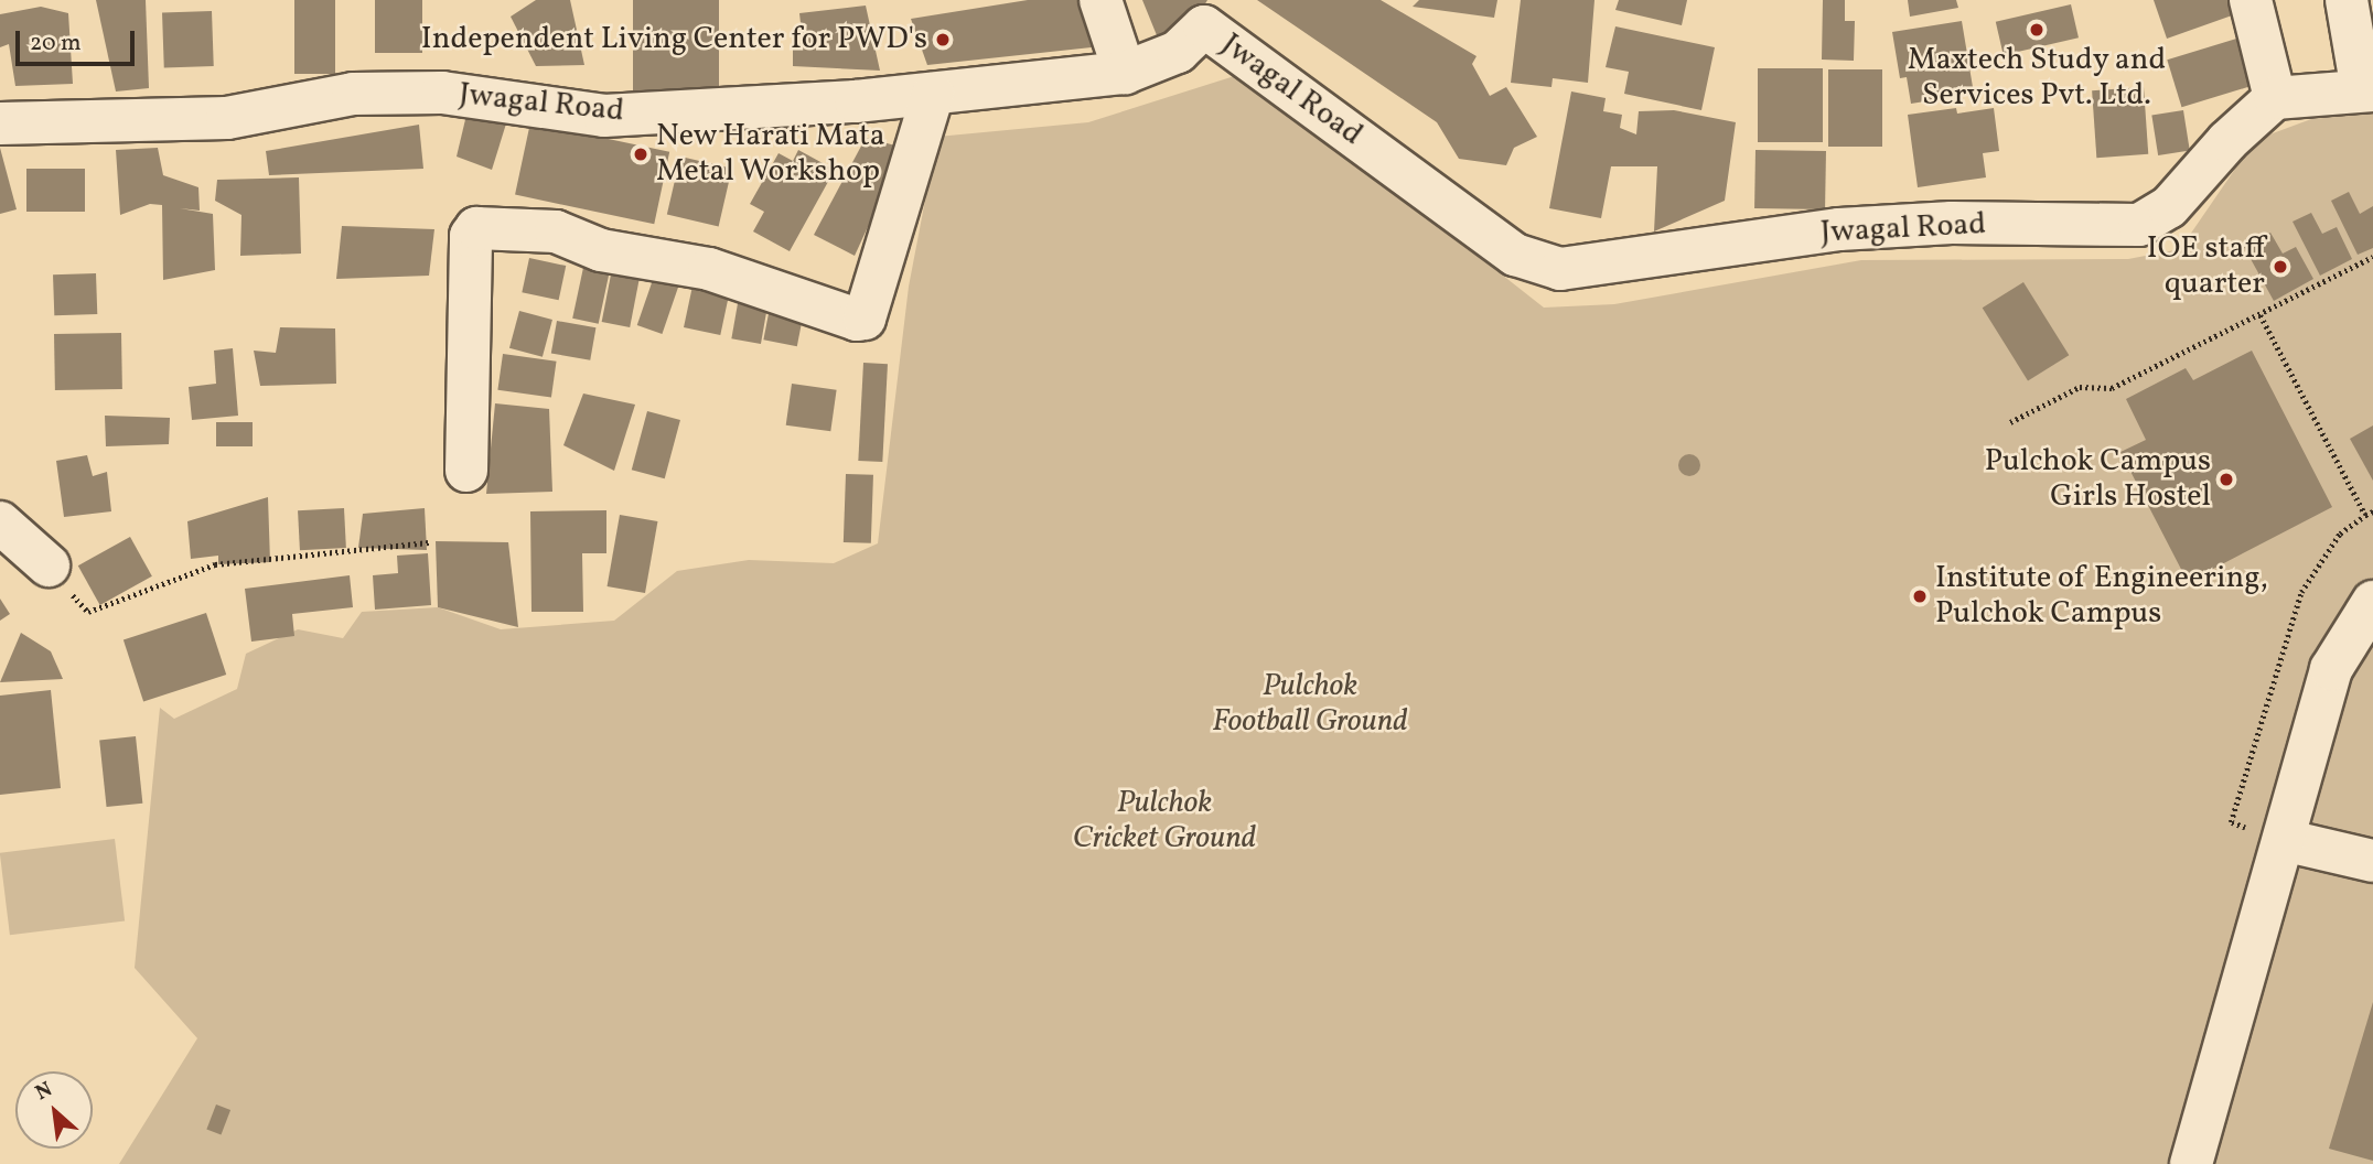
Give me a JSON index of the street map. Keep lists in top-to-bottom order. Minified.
{"streets":{"street":["Jwagal Road"]},"parks":["Pulchok Football Ground","Pulchok Cricket Ground"],"places":["Maxtech Study and Services Pvt. Ltd.","Independent Living Center for PWD's","New Harati Mata Metal Workshop","IOE staff quarter","Pulchok Campus Girls Hostel","Institute of Engineering, Pulchok Campus"],"scale_bar":"20 m","north":"top left"}
